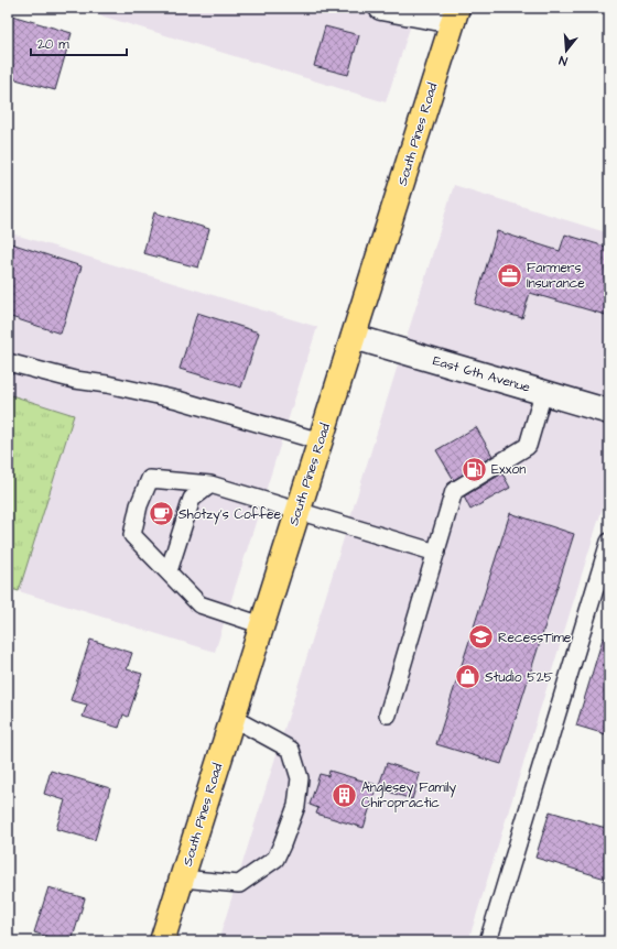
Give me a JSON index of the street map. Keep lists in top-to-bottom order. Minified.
{"streets":{"main road":["South Pines Road"],"street":["East 6th Avenue"]},"crossings":[["South Pines Road","East 6th Avenue"]],"places":{"office":["Farmers Insurance"],"fuel station":["Exxon"],"cafe":["Shotzy's Coffee"],"school or university":["RecessTime"],"shop":["Studio 525"],"building":["Anglesey Family Chiropractic"]},"scale_bar":"20 m","north":"bottom"}
